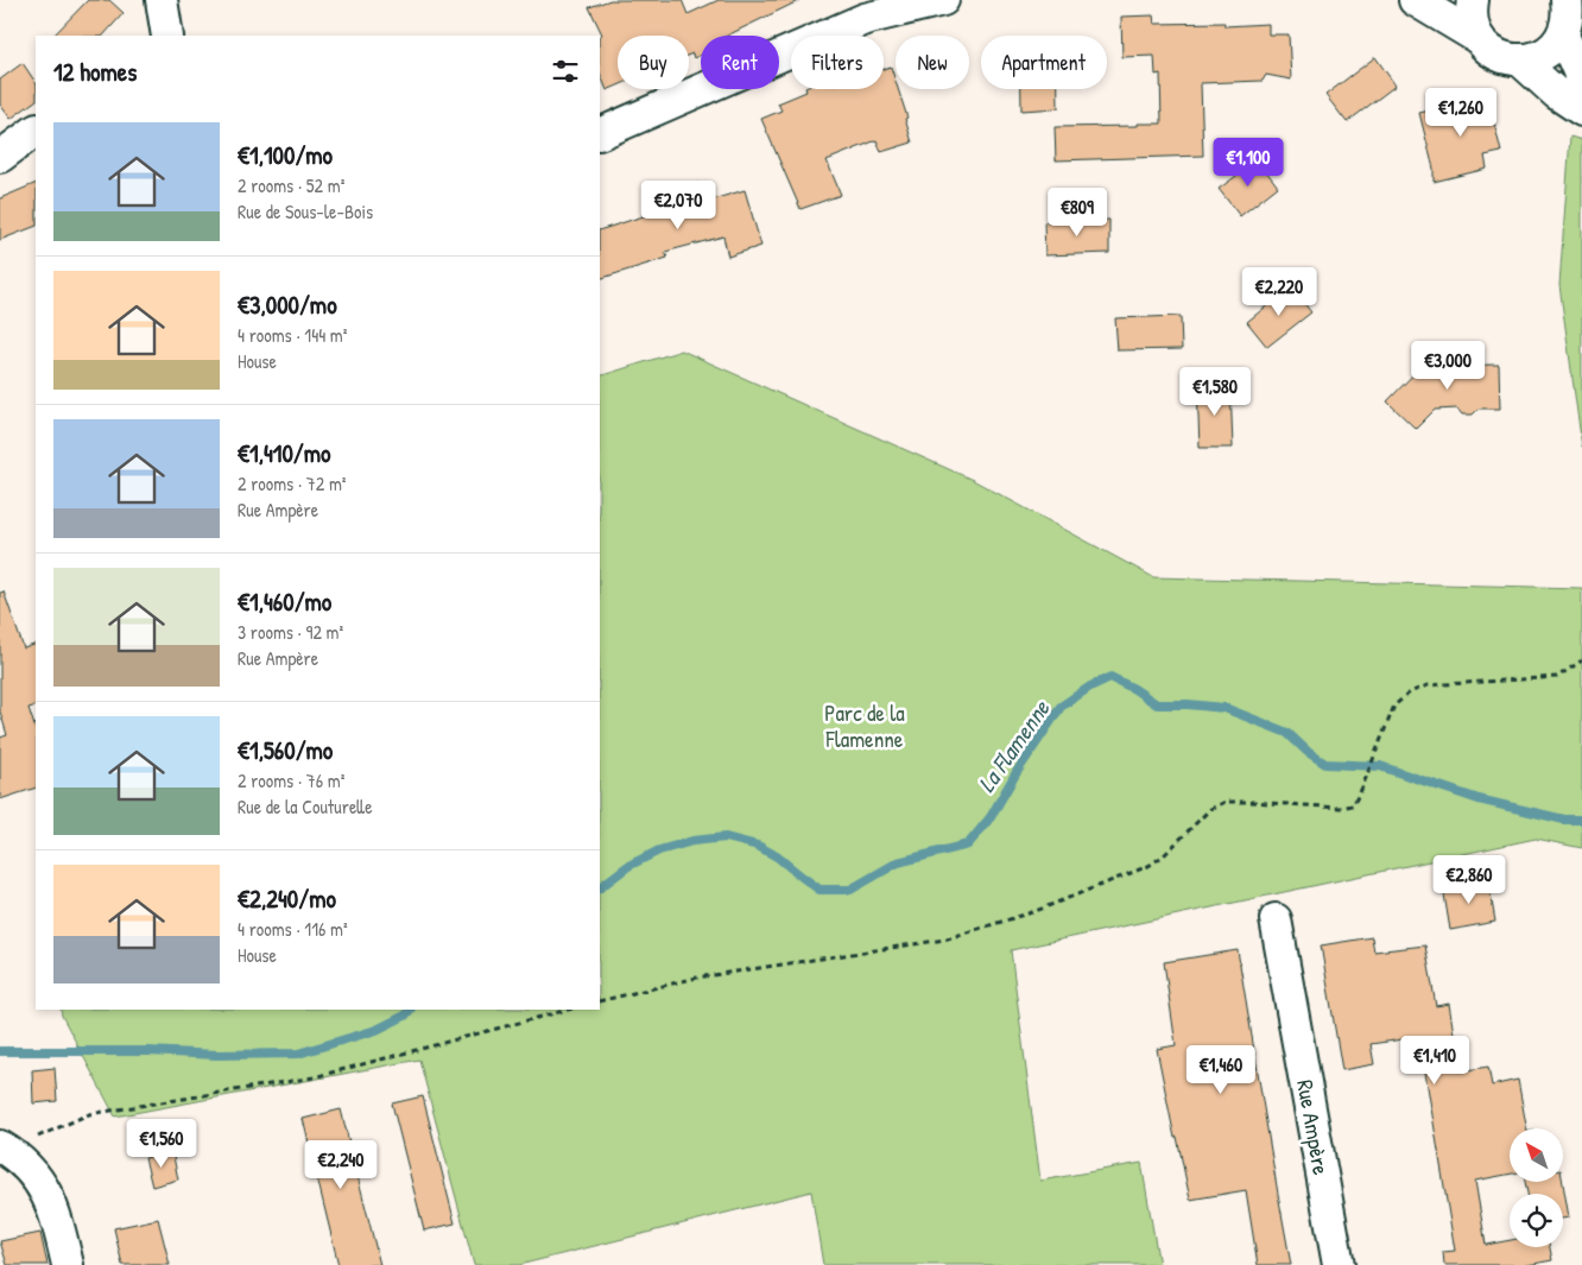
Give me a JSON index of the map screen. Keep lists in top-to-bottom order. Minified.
{"streets":{"street":["Rue Ampère"]},"water":["La Flamenne"],"parks":["Parc de la Flamenne"],"north":"top left","page":{"chip":["Buy","Rent","Filters","New","Apartment"],"heading":"12 homes","price":["€1,260","€1,100","€2,070","€809","€2,220","€3,000","€1,580","€2,860","€1,410","€1,460","€1,560","€2,240"],"list":[{"name":"€1,100/mo","note":"2 rooms · 52 m² · Rue de Sous-le-Bois"},{"name":"€3,000/mo","note":"4 rooms · 144 m² · House"},{"name":"€1,410/mo","note":"2 rooms · 72 m² · Rue Ampère"},{"name":"€1,460/mo","note":"3 rooms · 92 m² · Rue Ampère"},{"name":"€1,560/mo","note":"2 rooms · 76 m² · Rue de la Couturelle"},{"name":"€2,240/mo","note":"4 rooms · 116 m² · House"}]}}
